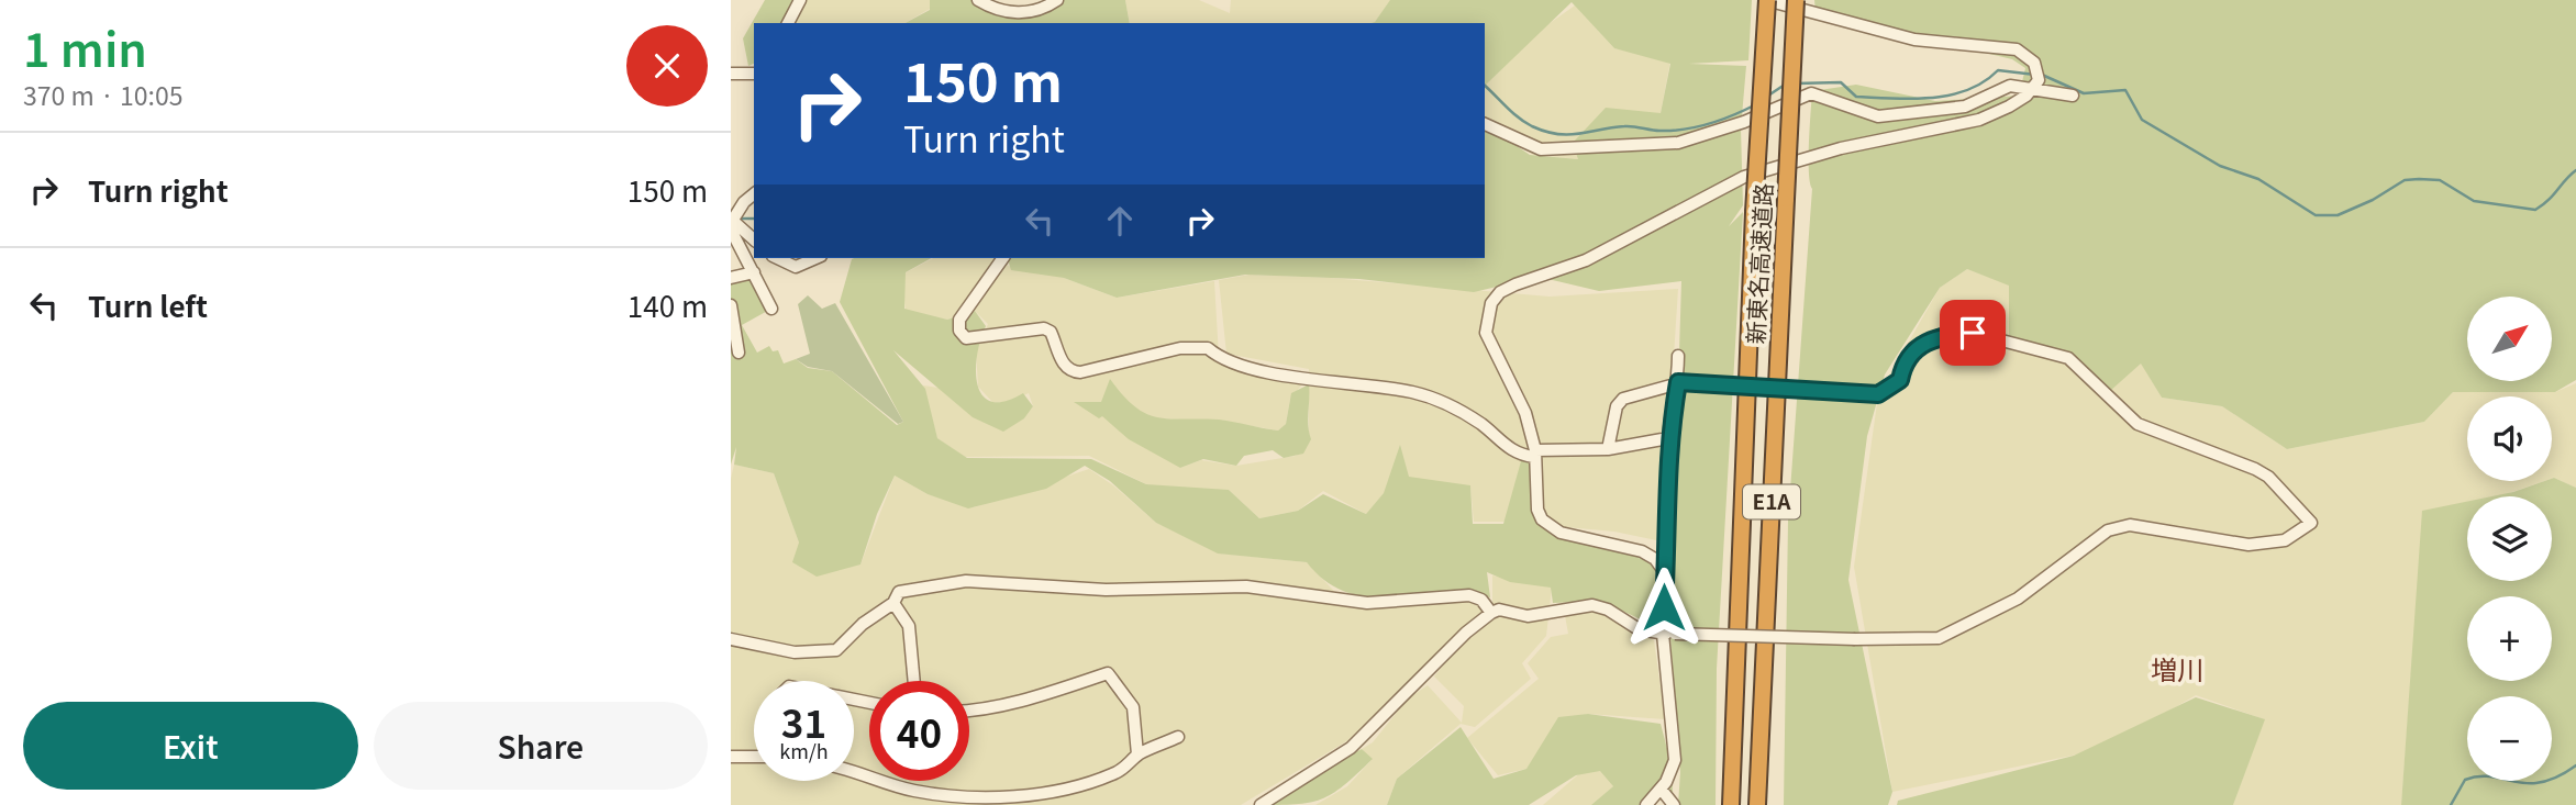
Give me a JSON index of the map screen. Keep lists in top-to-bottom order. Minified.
{"streets":{"highway":["新東名高速道路","E1A"]},"districts":["増川"],"north":"top right","page":{"heading":["1 min","370 m · 10:05"],"turn":["150 m","Turn right"],"list":[{"name":"Turn right","value":"150 m"},{"name":"Turn left","value":"140 m"}],"map_buttons":["+","−"],"speed":"31 km/h","limit":"40","buttons":["Exit","Share"]}}
